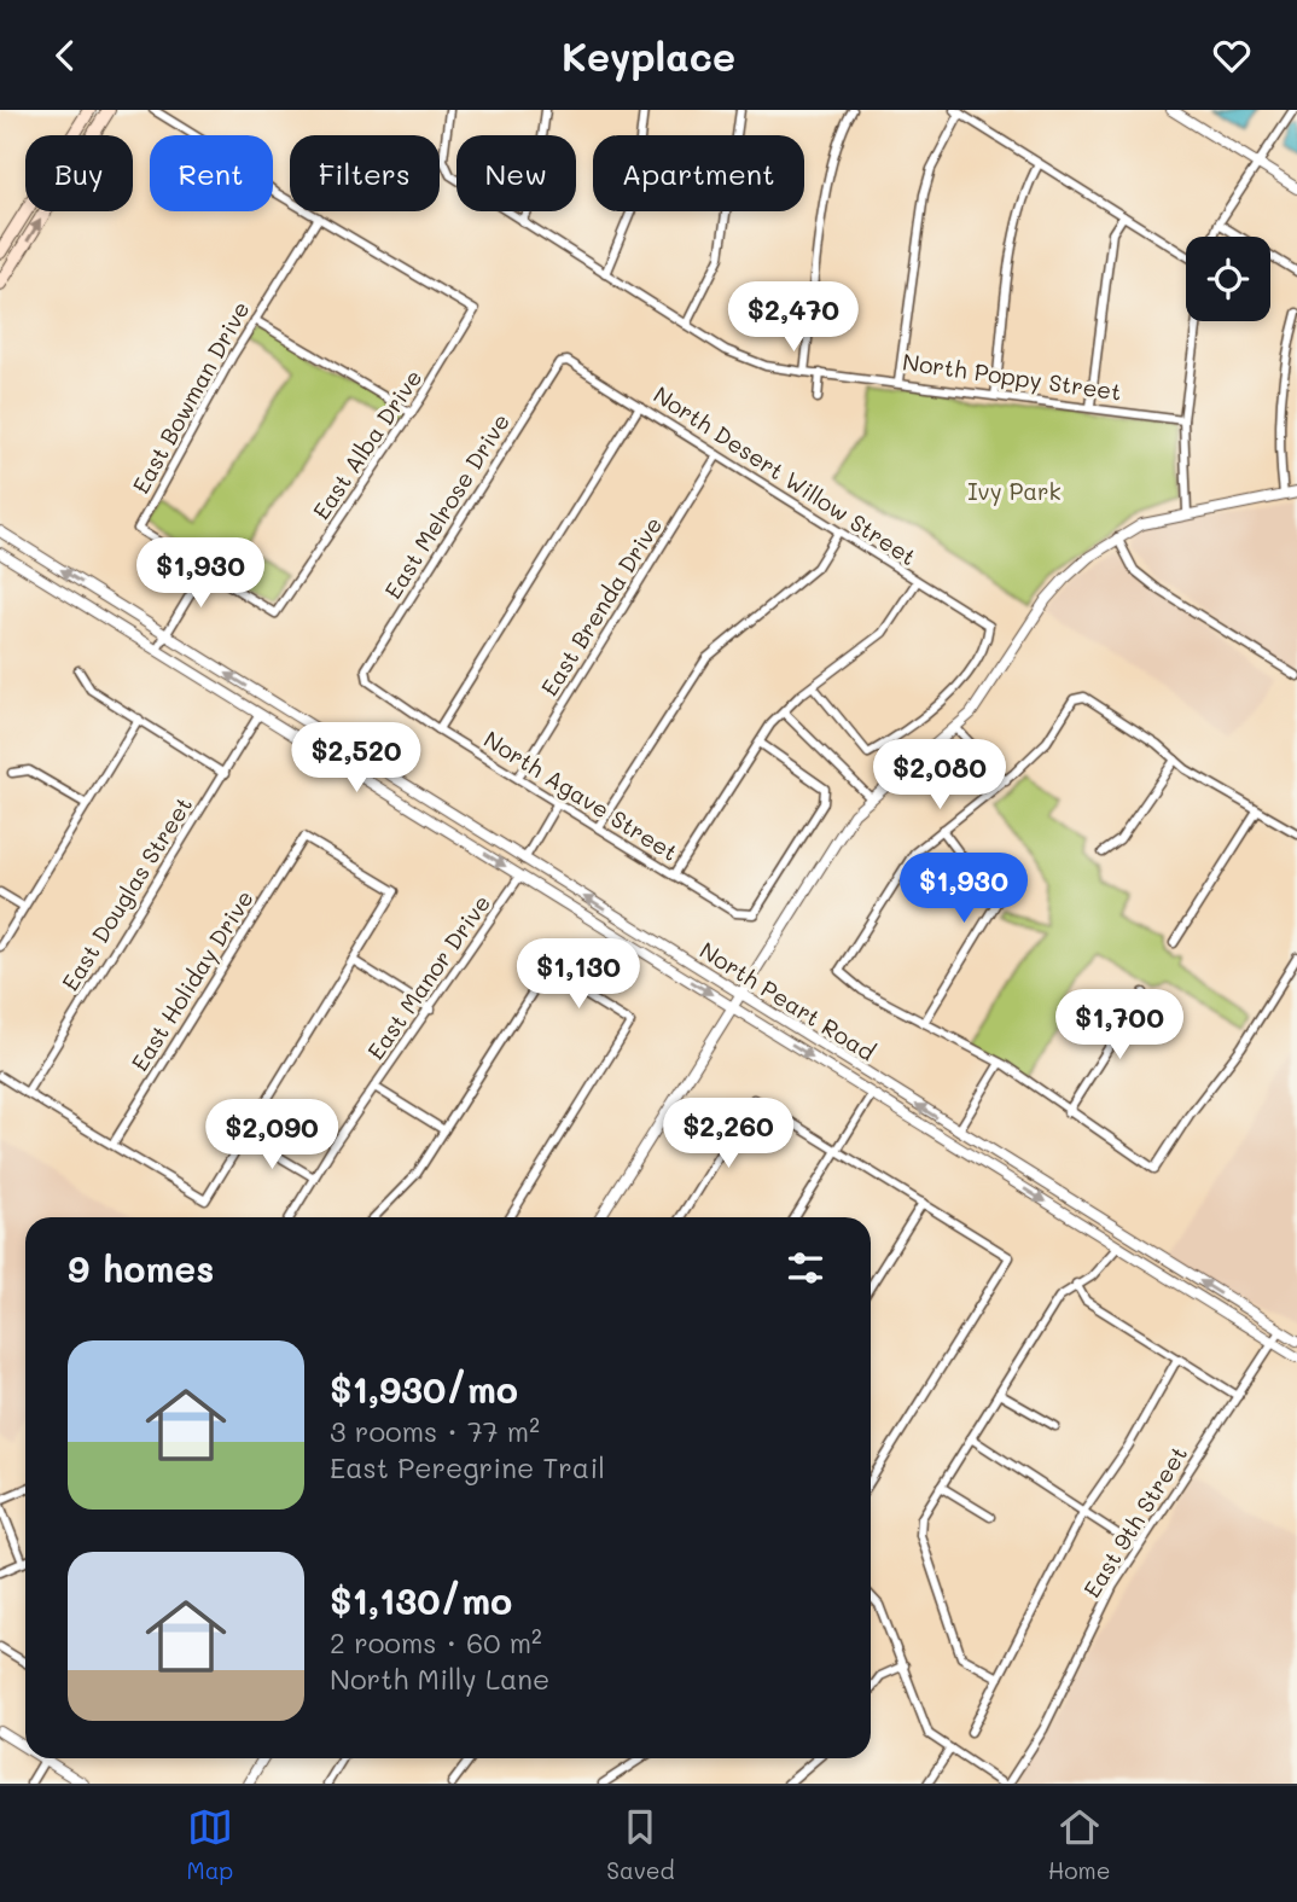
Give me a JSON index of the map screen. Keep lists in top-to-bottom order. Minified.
{"streets":{"street":["North Poppy Street","East Bowman Drive","East Alba Drive","North Desert Willow Street","East Melrose Drive","East Brenda Drive","North Agave Street","East Douglas Street","East Manor Drive","East Holiday Drive","North Peart Road","East 9th Street"]},"crossings":[["East Bowman Drive","East Alba Drive"],["North Desert Willow Street","East Melrose Drive"],["North Desert Willow Street","East Brenda Drive"],["East Melrose Drive","North Agave Street"],["East Brenda Drive","North Agave Street"],["East Douglas Street","North Peart Road"],["East Manor Drive","North Peart Road"],["North Peart Road","East 9th Street"]],"parks":["Ivy Park"],"page":{"header":"Keyplace","chip":["Buy","Rent","Filters","New","Apartment"],"price":["$2,470","$1,930","$2,520","$2,080","$1,930","$1,130","$1,700","$2,260","$2,090"],"heading":"9 homes","list":[{"name":"$1,930/mo","note":"3 rooms · 77 m² · East Peregrine Trail"},{"name":"$1,130/mo","note":"2 rooms · 60 m² · North Milly Lane"}],"tabs":["Map","Saved","Home"]}}
